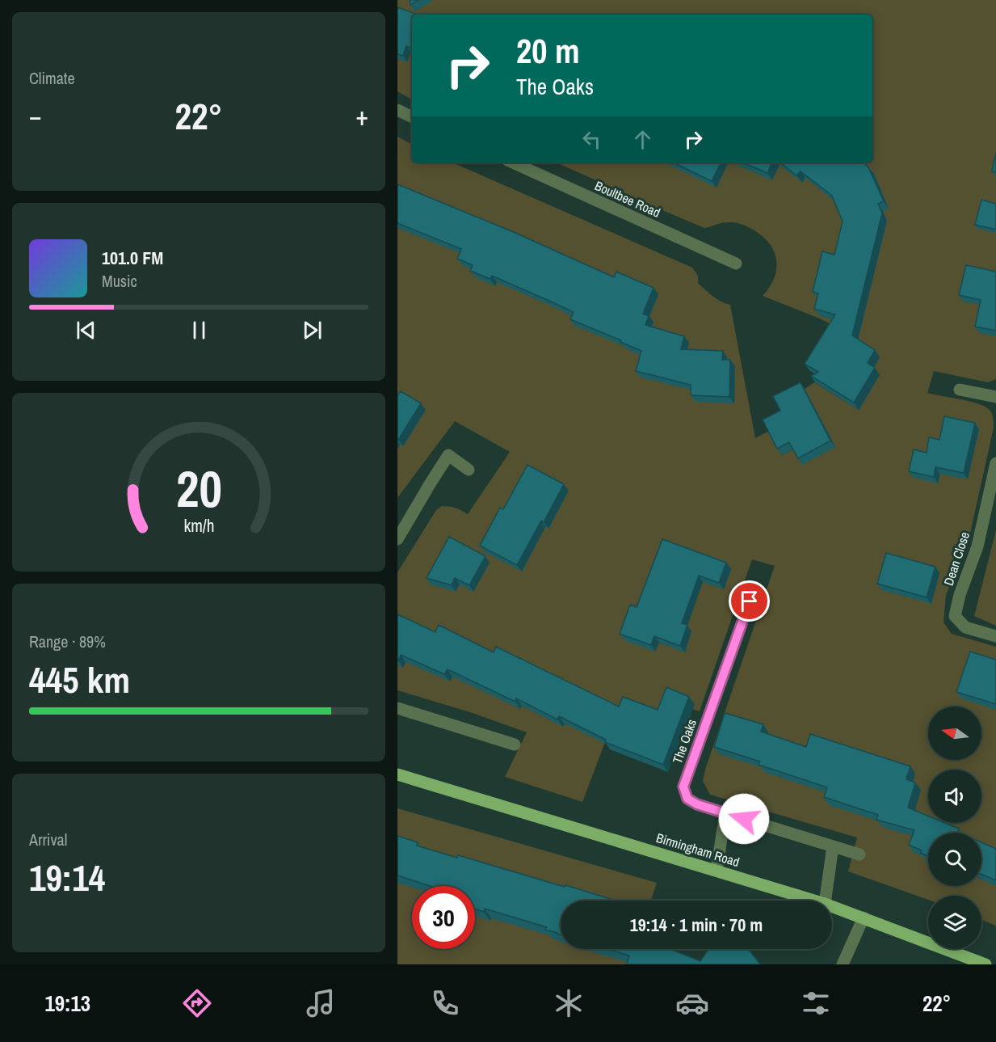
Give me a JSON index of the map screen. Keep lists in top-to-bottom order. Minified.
{"streets":{"main road":["Birmingham Road"],"street":["Boultbee Road","Dean Close","The Oaks"]},"north":"left","page":{"tile":["Climate",["Range · 89%","445 km"],["Arrival","19:14"]],"turn":["20 m","The Oaks"],"heat":["−","22°","+"],"song":["101.0 FM","Music"],"limit":"30","trip":"19:14 · 1 min · 70 m","tabs":["19:13","22°"],"gauge":["20","km/h"]}}
